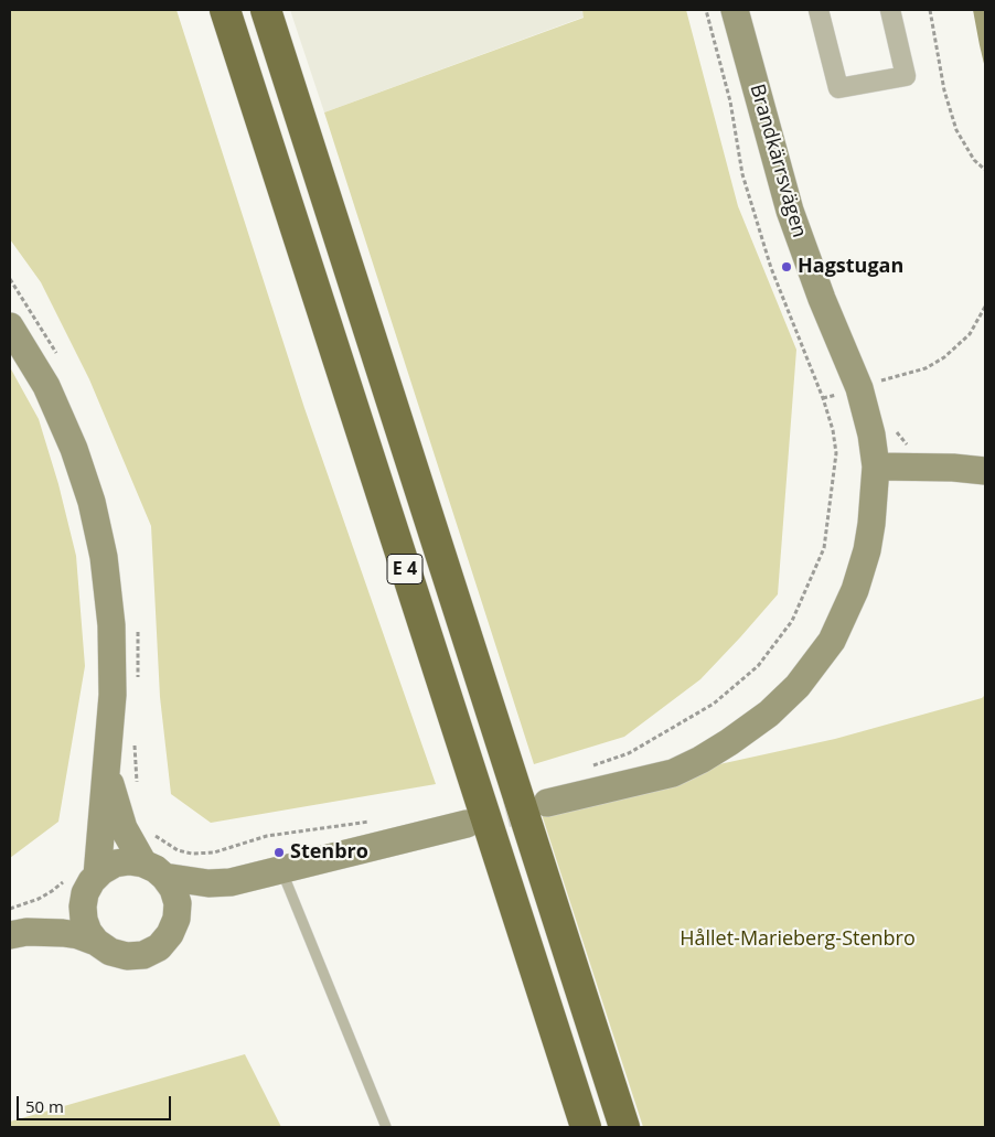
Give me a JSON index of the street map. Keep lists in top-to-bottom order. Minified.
{"streets":{"highway":["E 4"],"street":["Brandkärrsvägen"]},"parks":["Hållet-Marieberg-Stenbro"],"places":["Hagstugan","Stenbro"],"scale_bar":"50 m"}
